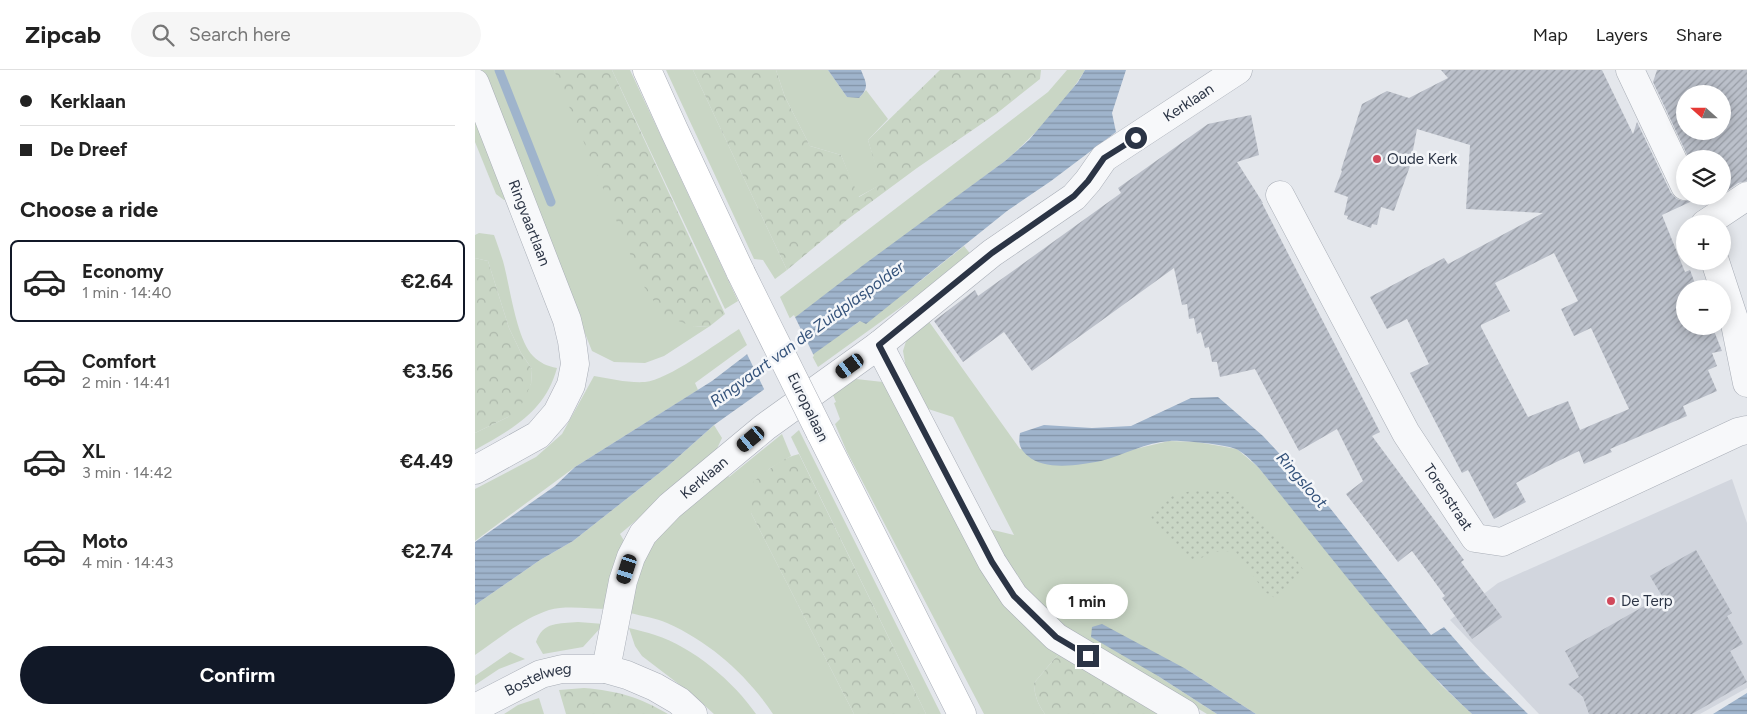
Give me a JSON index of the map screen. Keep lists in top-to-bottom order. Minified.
{"streets":{"main road":["Europalaan"],"street":["Kerklaan","Ringvaartlaan","Torenstraat","Bostelweg"]},"crossings":[["Kerklaan","Bostelweg"]],"water":["Ringvaart van de Zuidplaspolder","Ringsloot"],"places":["Oude Kerk","De Terp"],"north":"left","page":{"header":"Zipcab","search":"Search here","nav":["Map","Layers","Share"],"banner":["Kerklaan","De Dreef"],"map_buttons":["+","−"],"heading":"Choose a ride","list":[{"name":"Economy","note":"1 min · 14:40","value":"€2.64"},{"name":"Comfort","note":"2 min · 14:41","value":"€3.56"},{"name":"XL","note":"3 min · 14:42","value":"€4.49"},{"name":"Moto","note":"4 min · 14:43","value":"€2.74"}],"bubble":"1 min","buttons":"Confirm"}}
